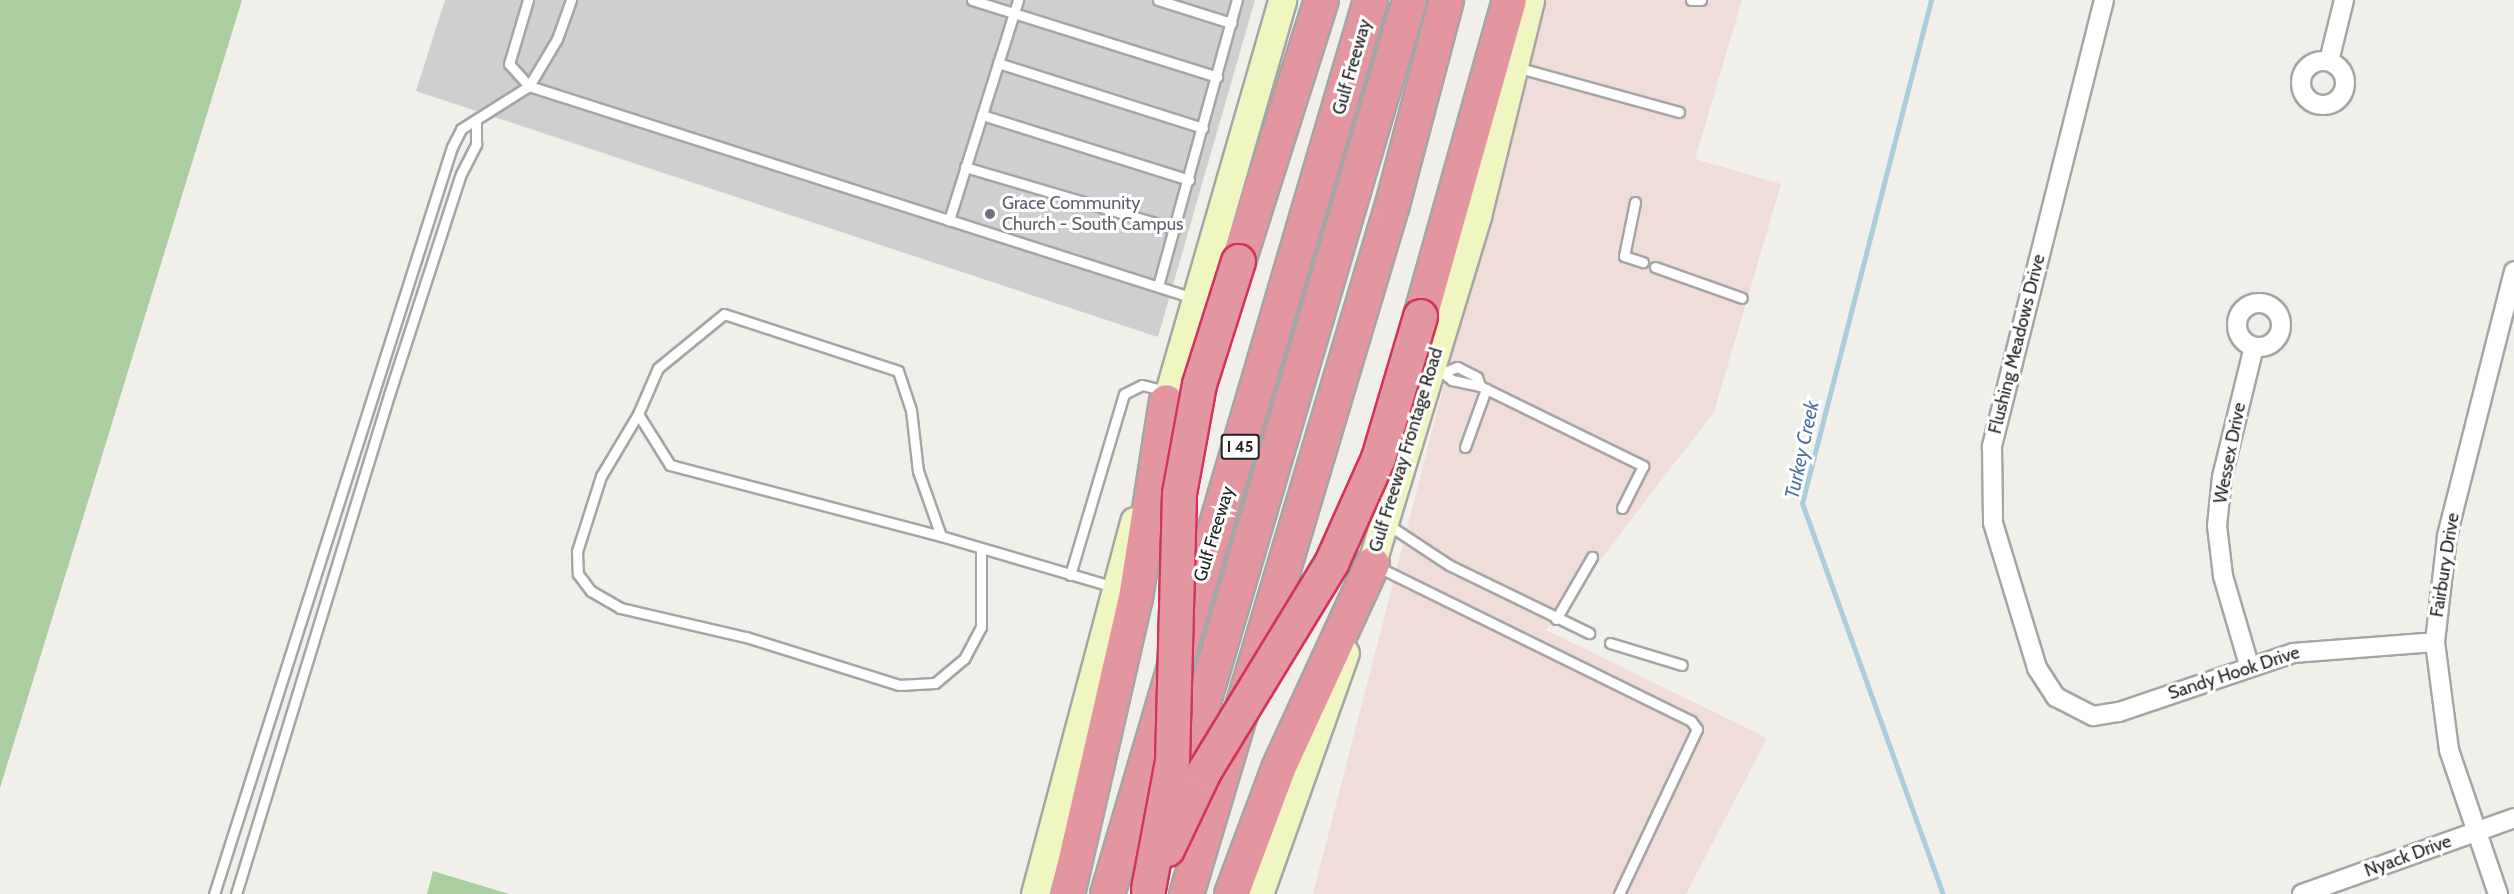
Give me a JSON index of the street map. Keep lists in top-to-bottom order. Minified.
{"streets":{"highway":["Gulf Freeway","I 45"],"main road":["Gulf Freeway Frontage Road"],"street":["Flushing Meadows Drive","Wessex Drive","Fairbury Drive","Sandy Hook Drive","Nyack Drive"]},"crossings":[["Flushing Meadows Drive","Sandy Hook Drive"],["Wessex Drive","Sandy Hook Drive"],["Fairbury Drive","Sandy Hook Drive"],["Fairbury Drive","Nyack Drive"]],"water":["Turkey Creek"],"places":["Grace Community Church - South Campus"]}
